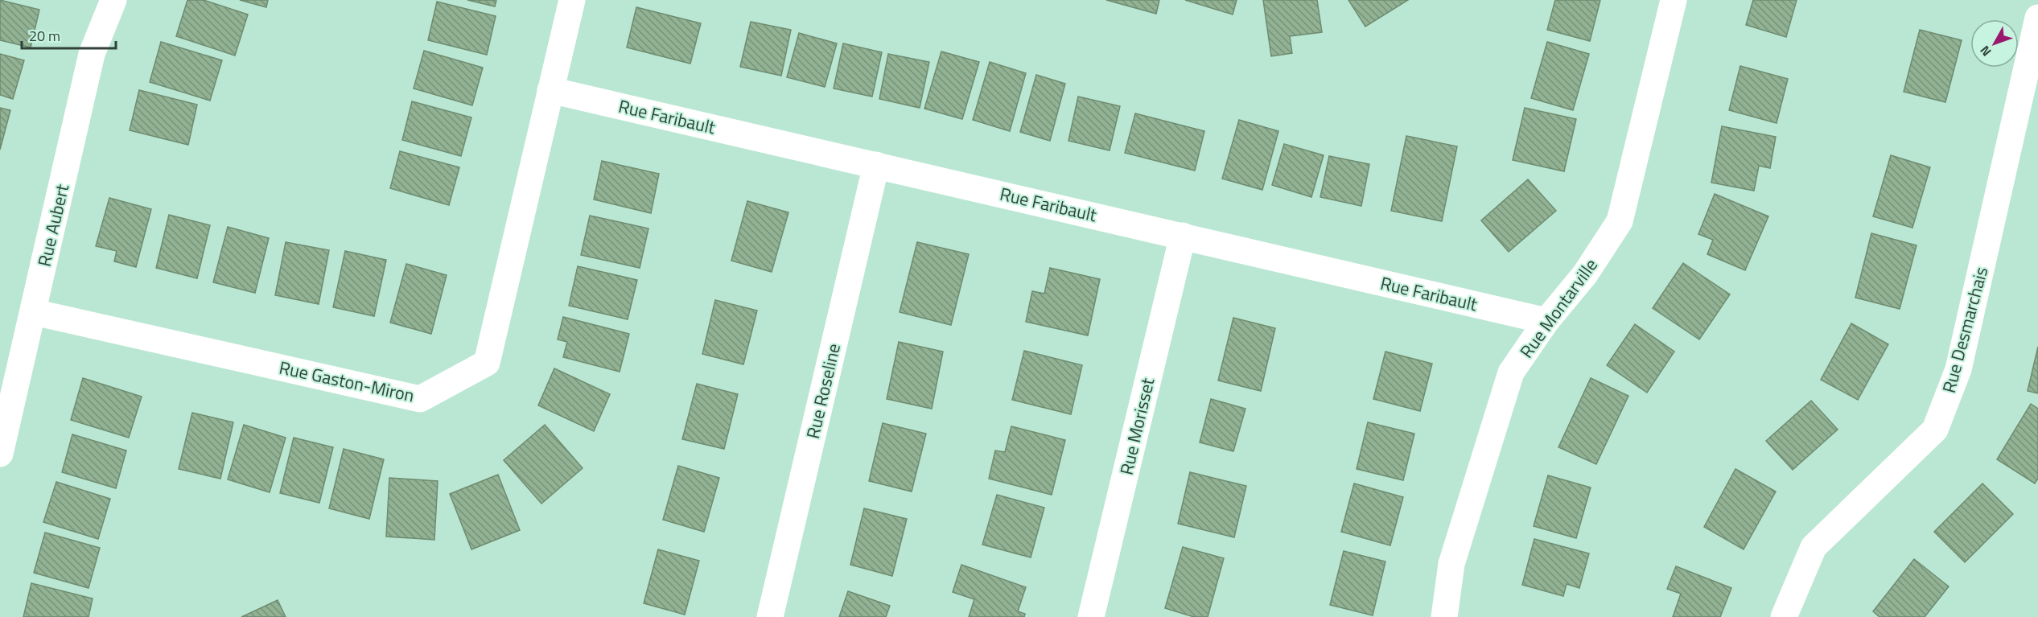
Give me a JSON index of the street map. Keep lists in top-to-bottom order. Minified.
{"streets":{"street":["Rue Faribault","Rue Aubert","Rue Montarville","Rue Desmarchais","Rue Gaston-Miron","Rue Roseline","Rue Morisset"]},"crossings":[["Rue Faribault","Rue Montarville"],["Rue Faribault","Rue Gaston-Miron"],["Rue Faribault","Rue Roseline"],["Rue Faribault","Rue Morisset"],["Rue Aubert","Rue Gaston-Miron"]],"scale_bar":"20 m","north":"bottom left"}
